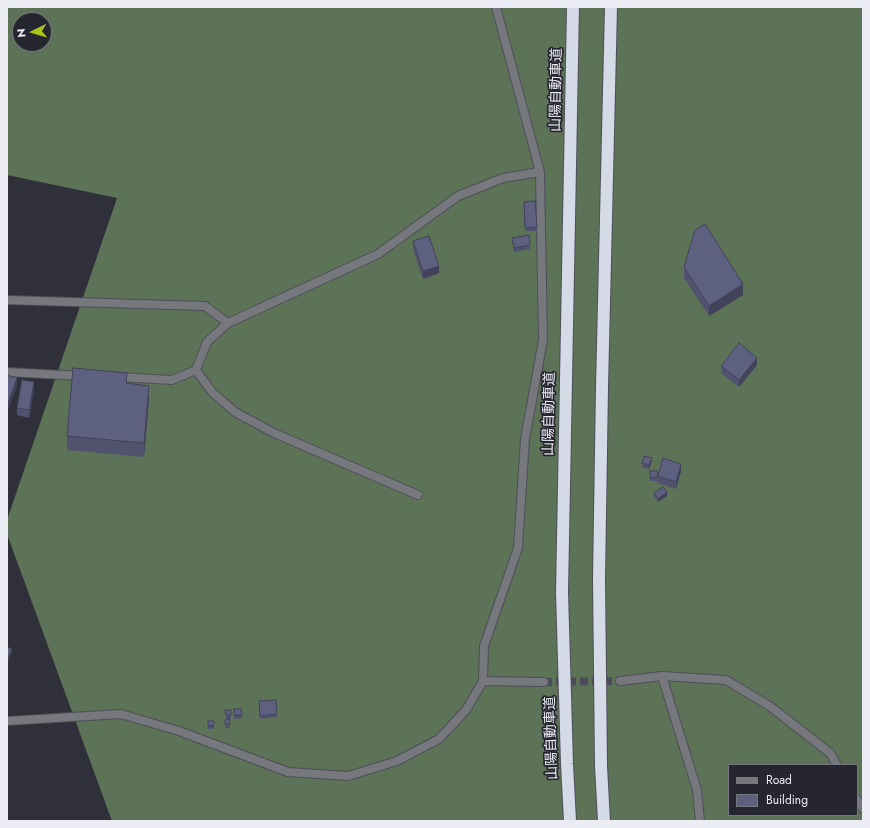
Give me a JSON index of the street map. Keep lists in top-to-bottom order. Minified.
{"streets":{"highway":["山陽自動車道"]},"legend":["Road","Building"],"north":"left"}
